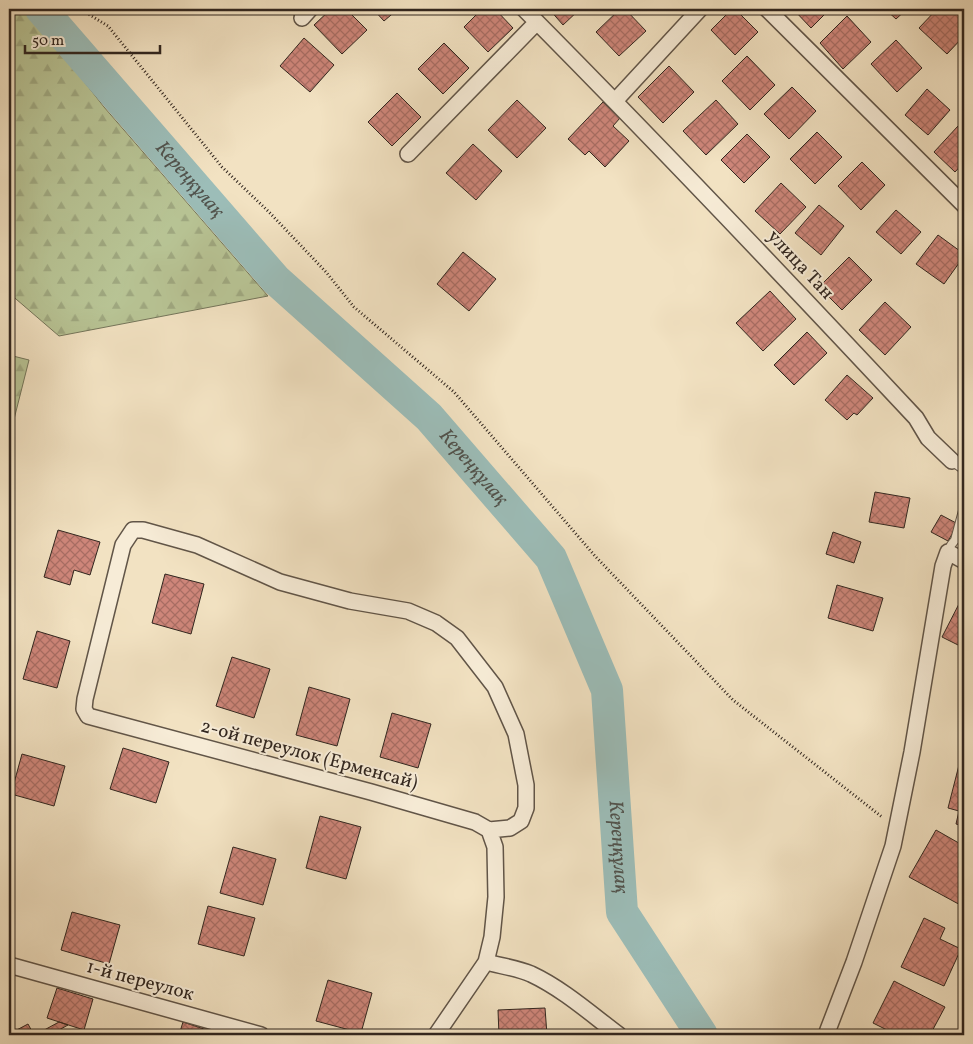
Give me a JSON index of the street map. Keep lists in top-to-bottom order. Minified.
{"streets":{"street":["улица Тан","2-ой переулок (Ерменсай)","1-й переулок"]},"water":["Кереңқұлақ"],"scale_bar":"50 m"}
